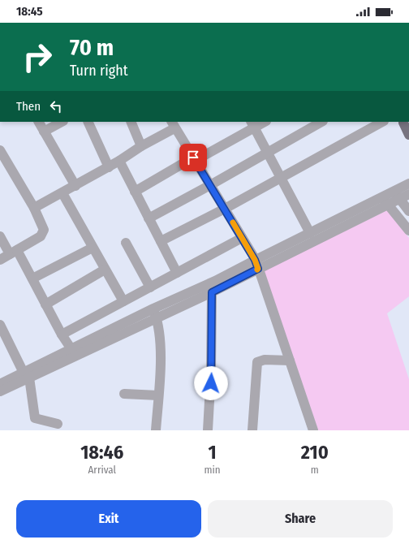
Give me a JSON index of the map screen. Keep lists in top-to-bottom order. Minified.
{"page":{"status":"18:45","turn":["70 m","Turn right"],"then":"Then","eta":["18:46","Arrival","1","min","210","m"],"buttons":["Exit","Share"]}}
